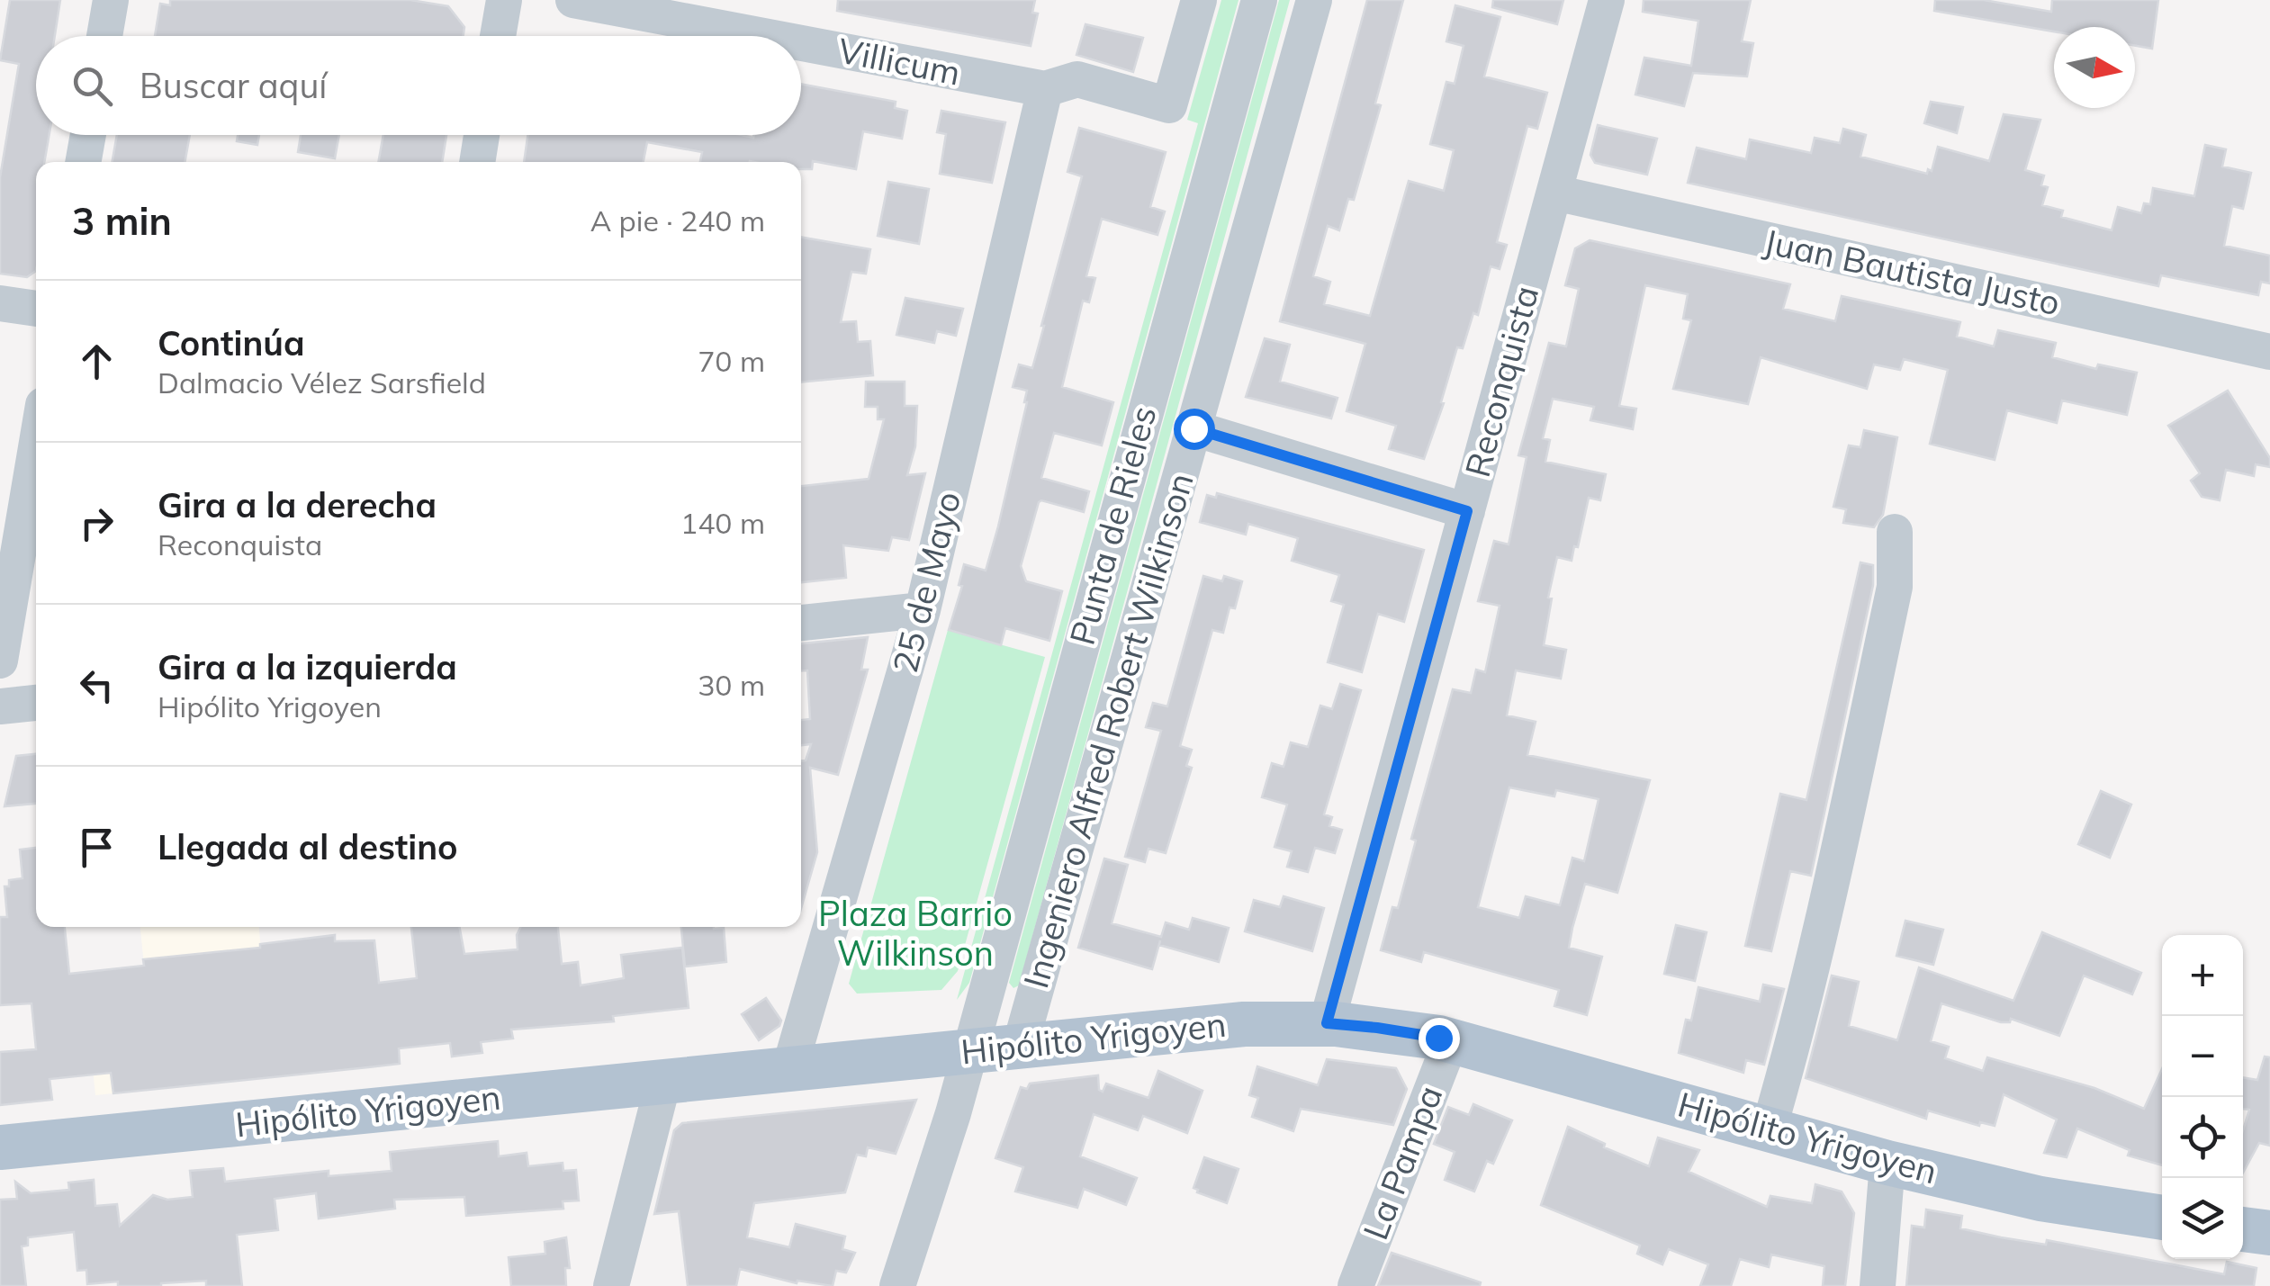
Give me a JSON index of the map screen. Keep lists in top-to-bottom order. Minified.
{"streets":{"main road":["Hipólito Yrigoyen"],"street":["Villicum","Juan Bautista Justo","Reconquista","Punta de Rieles","25 de Mayo","Ingeniero Alfred Robert Wilkinson","La Pampa"]},"crossings":[["Villicum","25 de Mayo"],["Juan Bautista Justo","Reconquista"],["Reconquista","Hipólito Yrigoyen"],["Punta de Rieles","Hipólito Yrigoyen"],["25 de Mayo","Hipólito Yrigoyen"],["Ingeniero Alfred Robert Wilkinson","Hipólito Yrigoyen"],["Hipólito Yrigoyen","La Pampa"]],"parks":["Plaza Barrio Wilkinson"],"north":"right","page":{"search":"Buscar aquí","heading":["3 min","A pie · 240 m"],"list":[["Continúa","Dalmacio Vélez Sarsfield","70 m"],["Gira a la derecha","Reconquista","140 m"],["Gira a la izquierda","Hipólito Yrigoyen","30 m"],"Llegada al destino"],"map_buttons":["+","−"]}}
